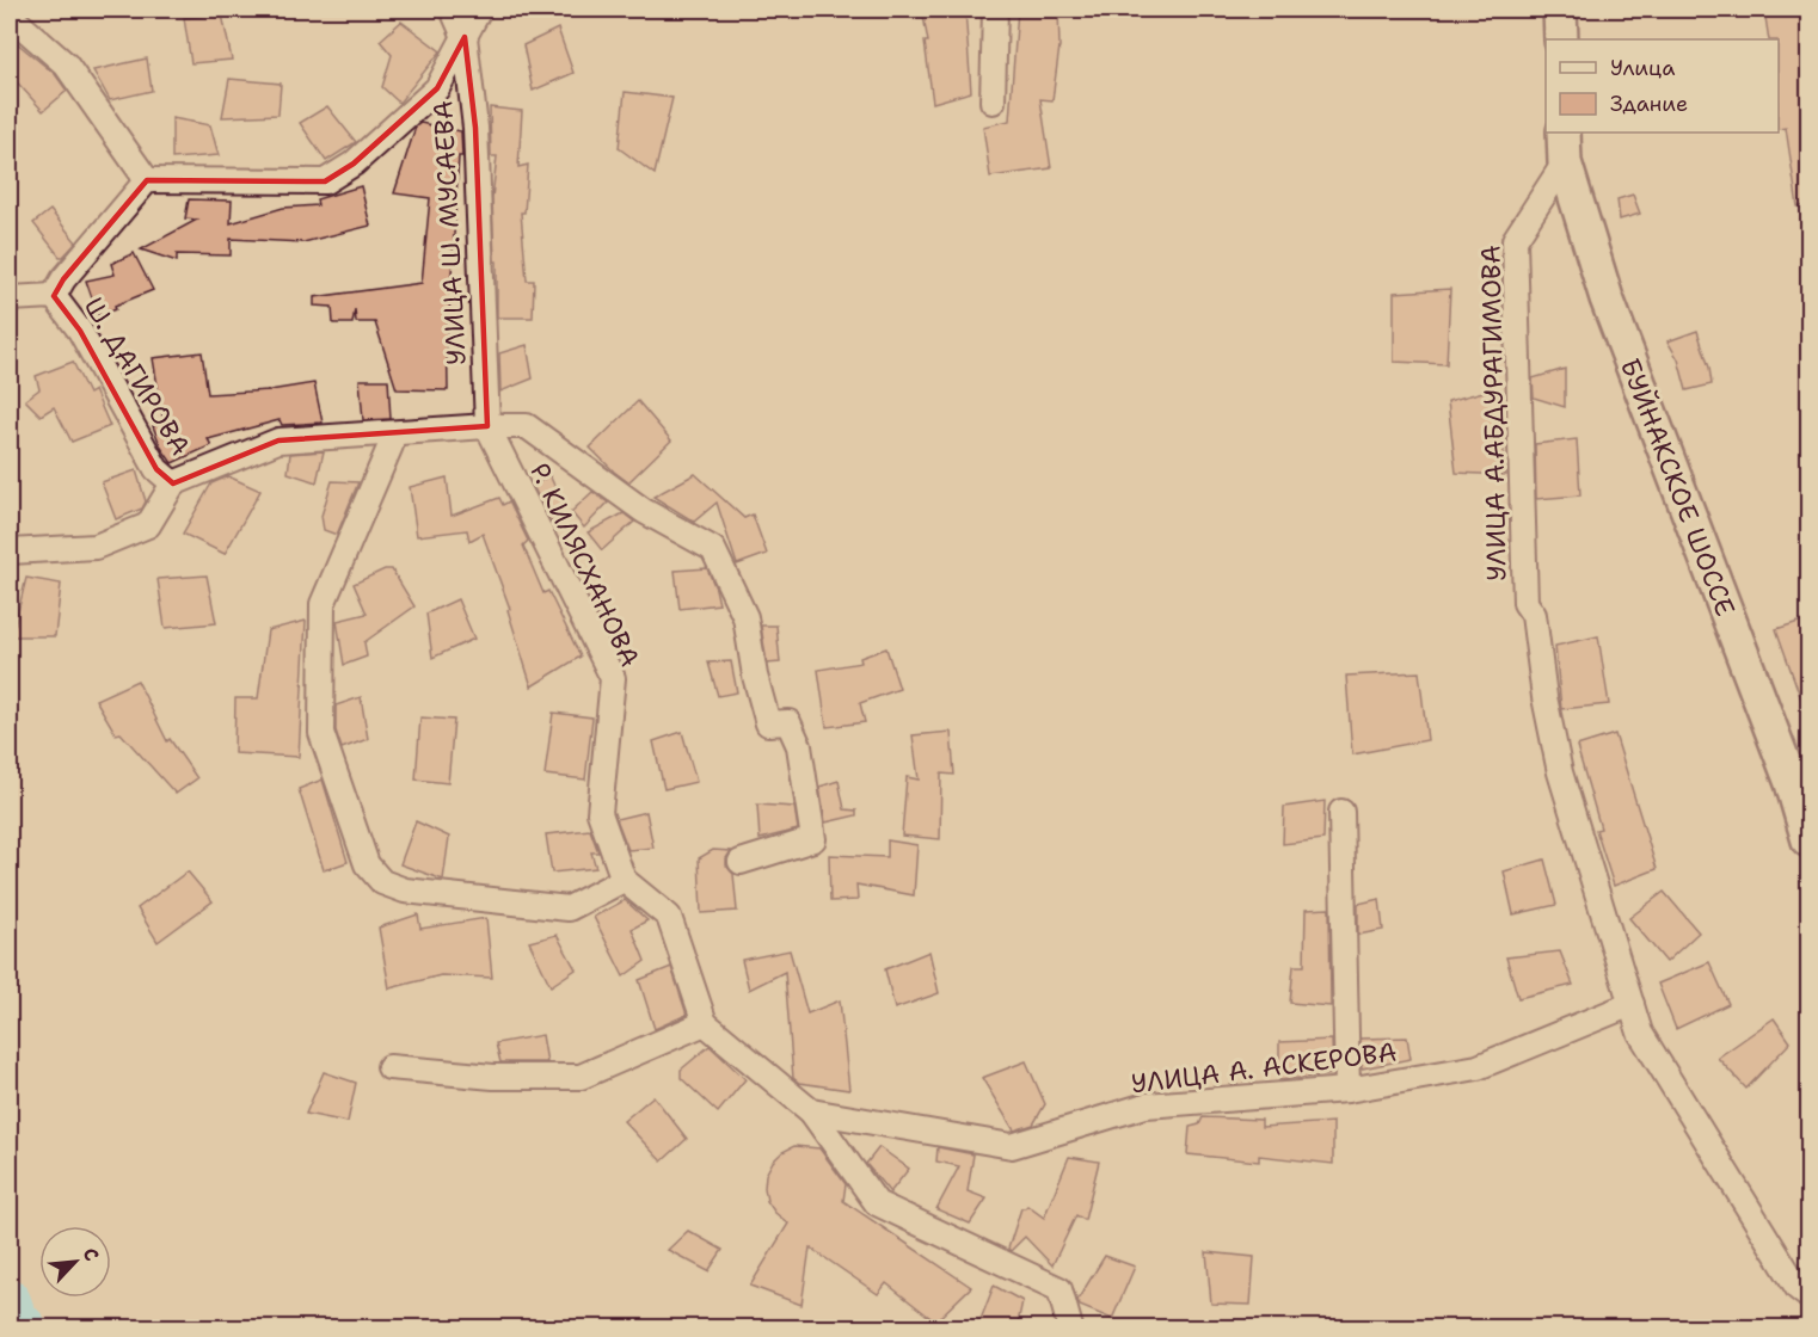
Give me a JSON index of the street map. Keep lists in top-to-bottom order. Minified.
{"streets":{"main road":["БУЙНАКСКОЕ ШОССЕ"],"street":["УЛИЦА Ш. МУСАЕВА","Ш. ДАГИРОВА","УЛИЦА А.АБДУРАГИМОВА","Р. КИЛЯСХАНОВА","УЛИЦА А. АСКЕРОВА"]},"crossings":[["УЛИЦА Ш. МУСАЕВА","Р. КИЛЯСХАНОВА"],["УЛИЦА А.АБДУРАГИМОВА","БУЙНАКСКОЕ ШОССЕ"],["УЛИЦА А.АБДУРАГИМОВА","УЛИЦА А. АСКЕРОВА"]],"legend":["Улица","Здание"],"north":"top right"}
